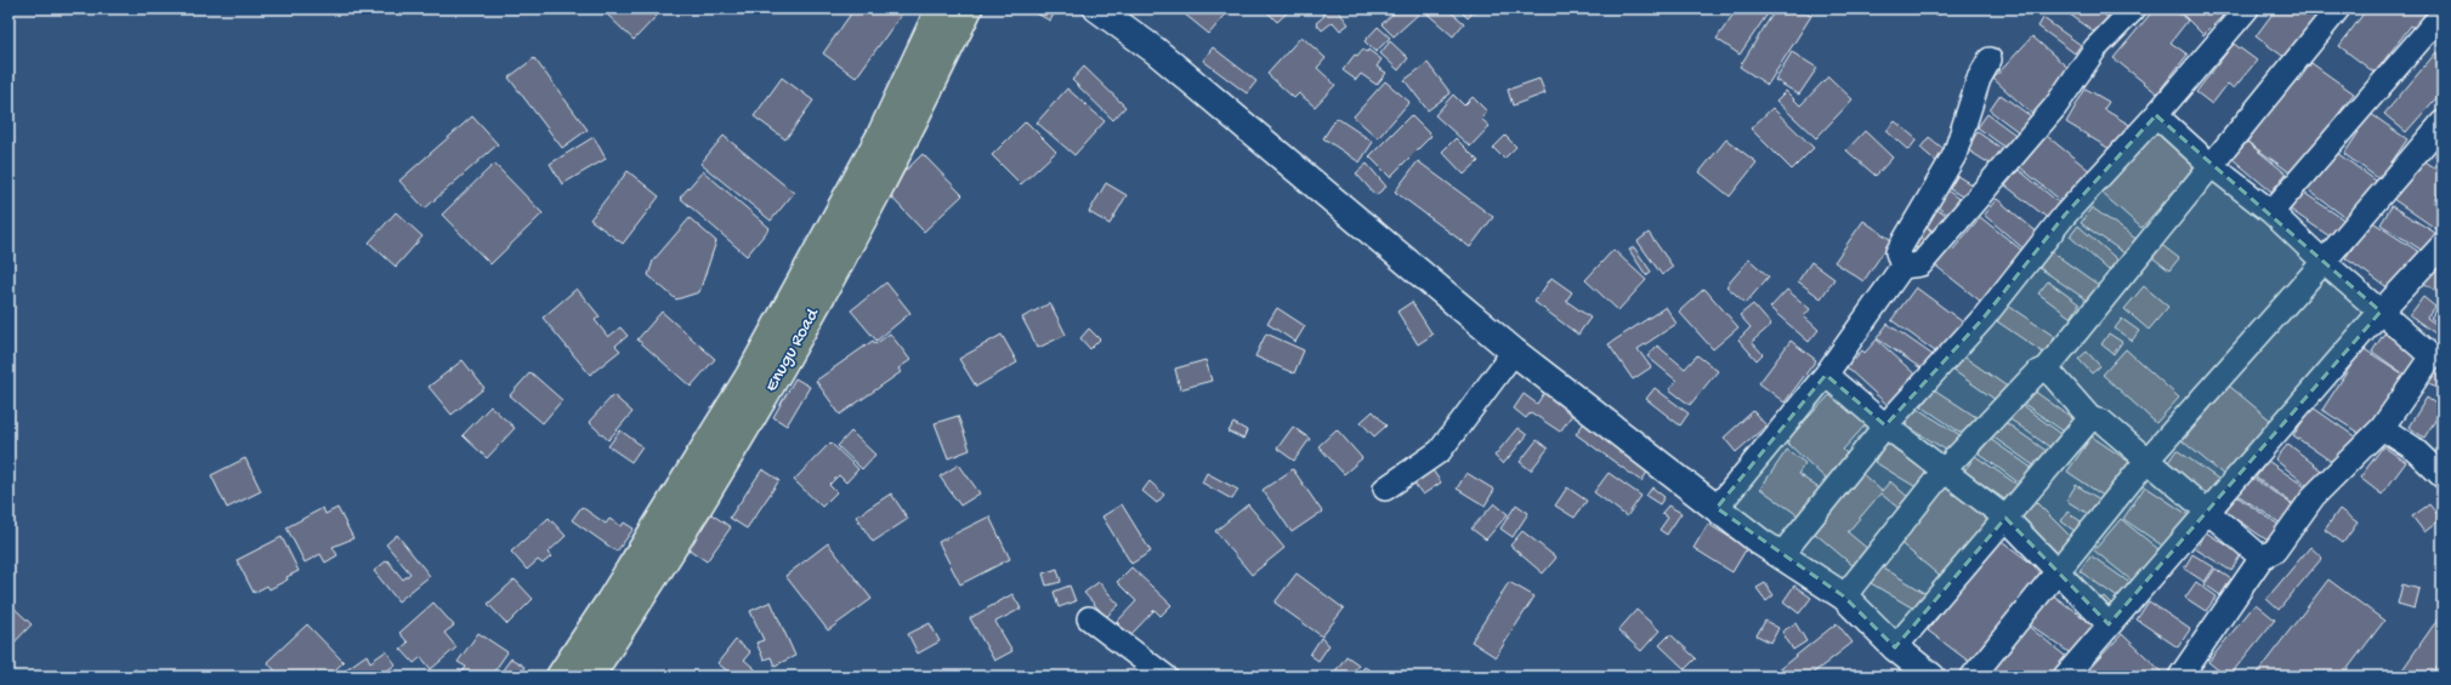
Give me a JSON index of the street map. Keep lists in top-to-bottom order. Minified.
{"streets":{"main road":["Enugu Road"]}}
